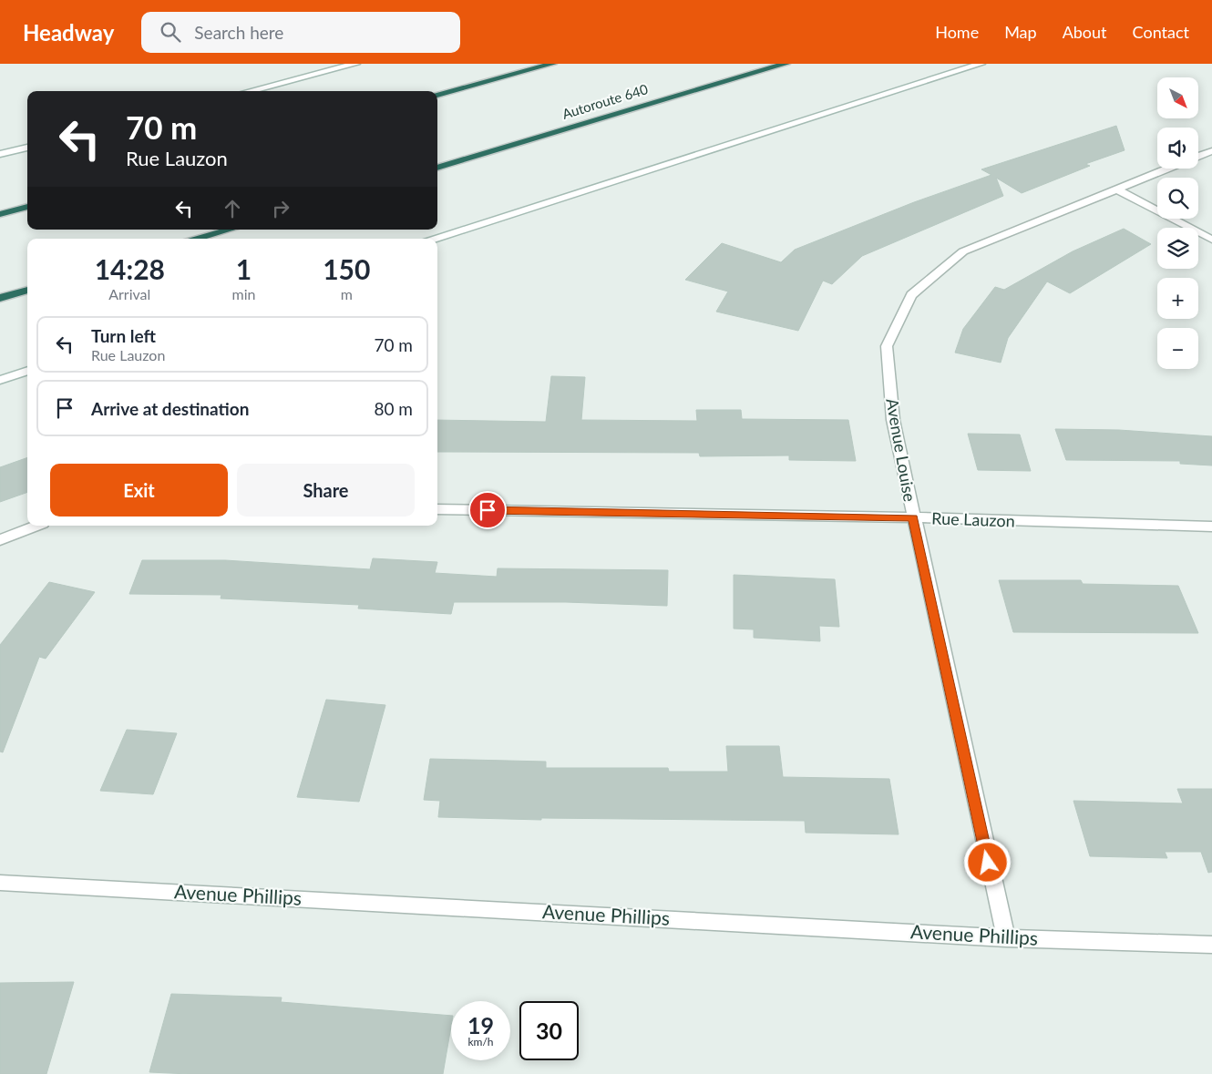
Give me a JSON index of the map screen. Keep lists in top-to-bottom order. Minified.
{"streets":{"highway":["Autoroute 640"],"street":["Avenue Louise","Rue Lauzon","Avenue Phillips"]},"crossings":[["Avenue Louise","Rue Lauzon"],["Avenue Louise","Avenue Phillips"]],"north":"bottom right","page":{"header":"Headway","search":"Search here","nav":["Home","Map","About","Contact"],"map_buttons":["+","−"],"turn":["70 m","Rue Lauzon"],"eta":["14:28","Arrival","1","min","150","m"],"list":[{"name":"Turn left","note":"Rue Lauzon","value":"70 m"},{"name":"Arrive at destination","value":"80 m"}],"buttons":["Exit","Share"],"speed":"19 km/h","limit":"30"}}
